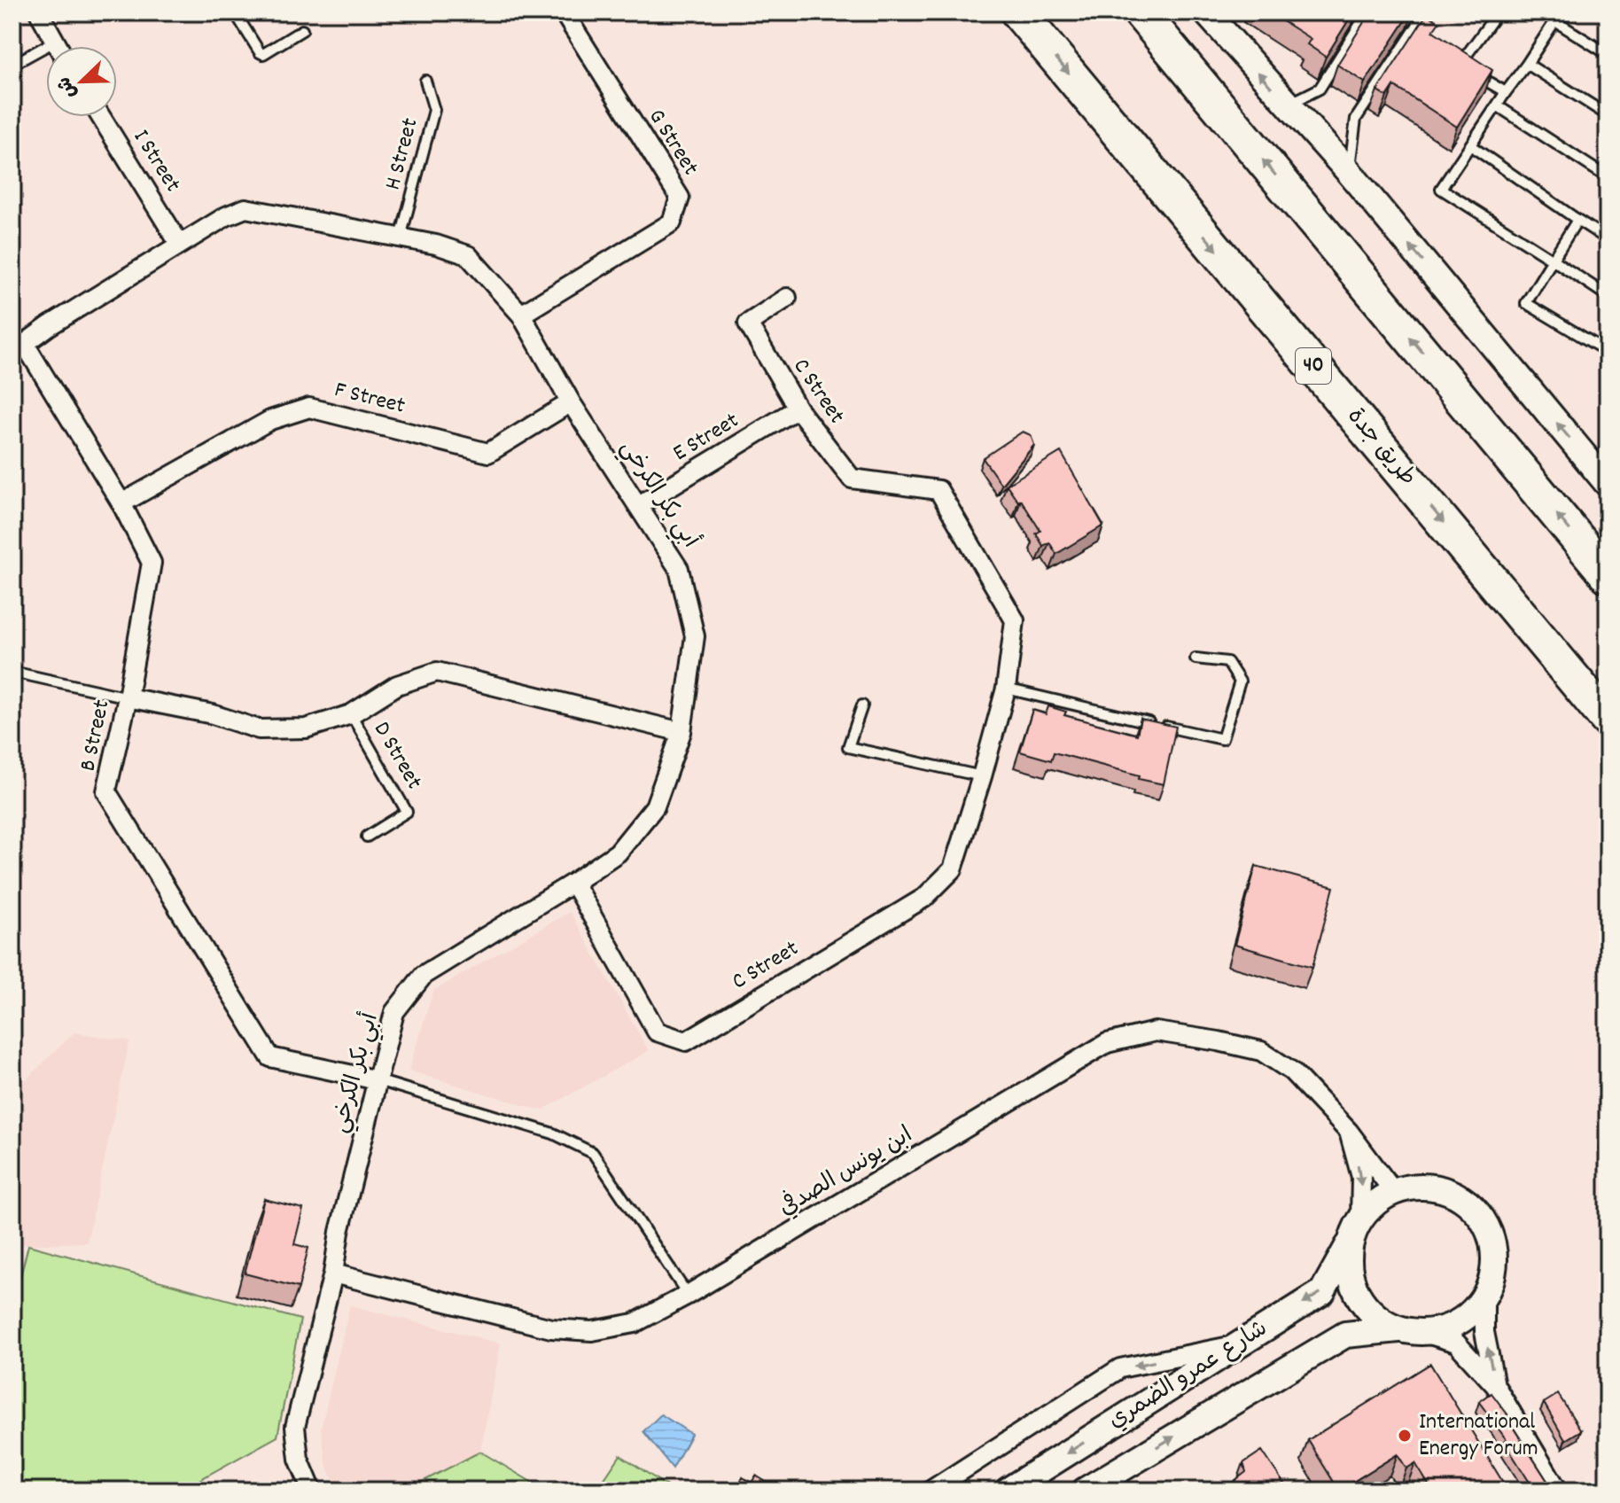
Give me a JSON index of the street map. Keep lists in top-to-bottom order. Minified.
{"streets":{"highway":["40","طريق جدة"],"street":["G Street","I Street","C Street","F Street","E Street","أبي بكر الكرخي","B Street","ابن يونس الصدفي","شارع عمرو الضمري"],"lane":["H Street","D Street"]},"crossings":[["G Street","أبي بكر الكرخي"],["H Street","أبي بكر الكرخي"],["I Street","أبي بكر الكرخي"],["C Street","E Street"],["C Street","أبي بكر الكرخي"],["F Street","أبي بكر الكرخي"],["F Street","B Street"],["E Street","أبي بكر الكرخي"],["أبي بكر الكرخي","B Street"],["أبي بكر الكرخي","ابن يونس الصدفي"],["ابن يونس الصدفي","شارع عمرو الضمري"]],"places":["International Energy Forum"],"north":"bottom left"}
